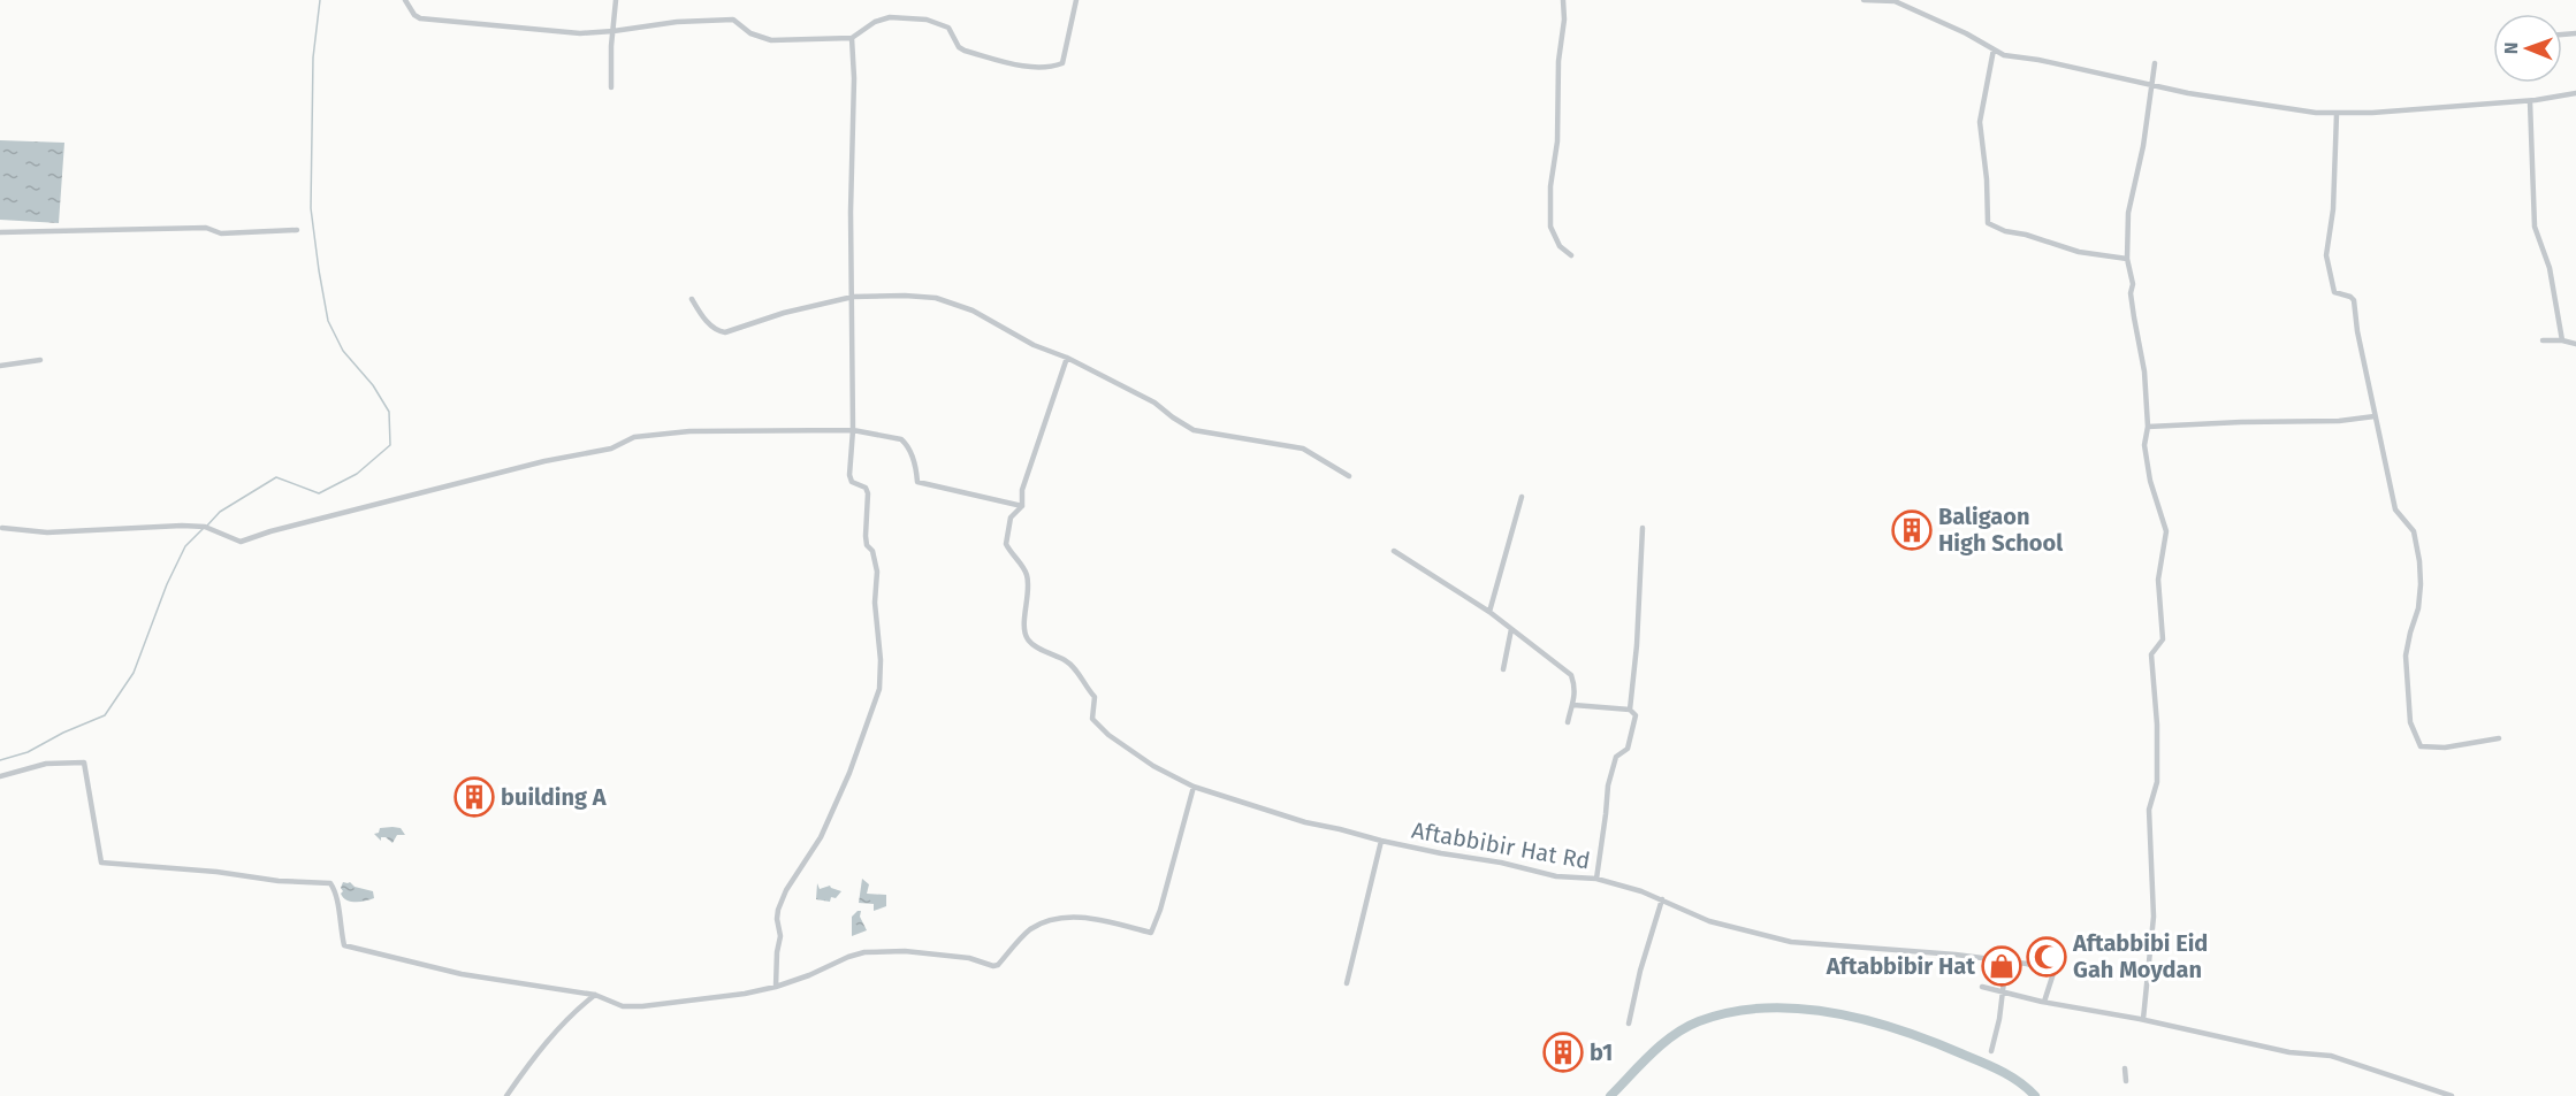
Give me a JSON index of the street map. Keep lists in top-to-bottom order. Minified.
{"streets":{"street":["Aftabbibir Hat Rd"]},"places":{"building":["Baligaon High School","building A","b1"],"mosque":["Aftabbibi Eid Gah Moydan"],"shop":["Aftabbibir Hat"]},"north":"left"}
